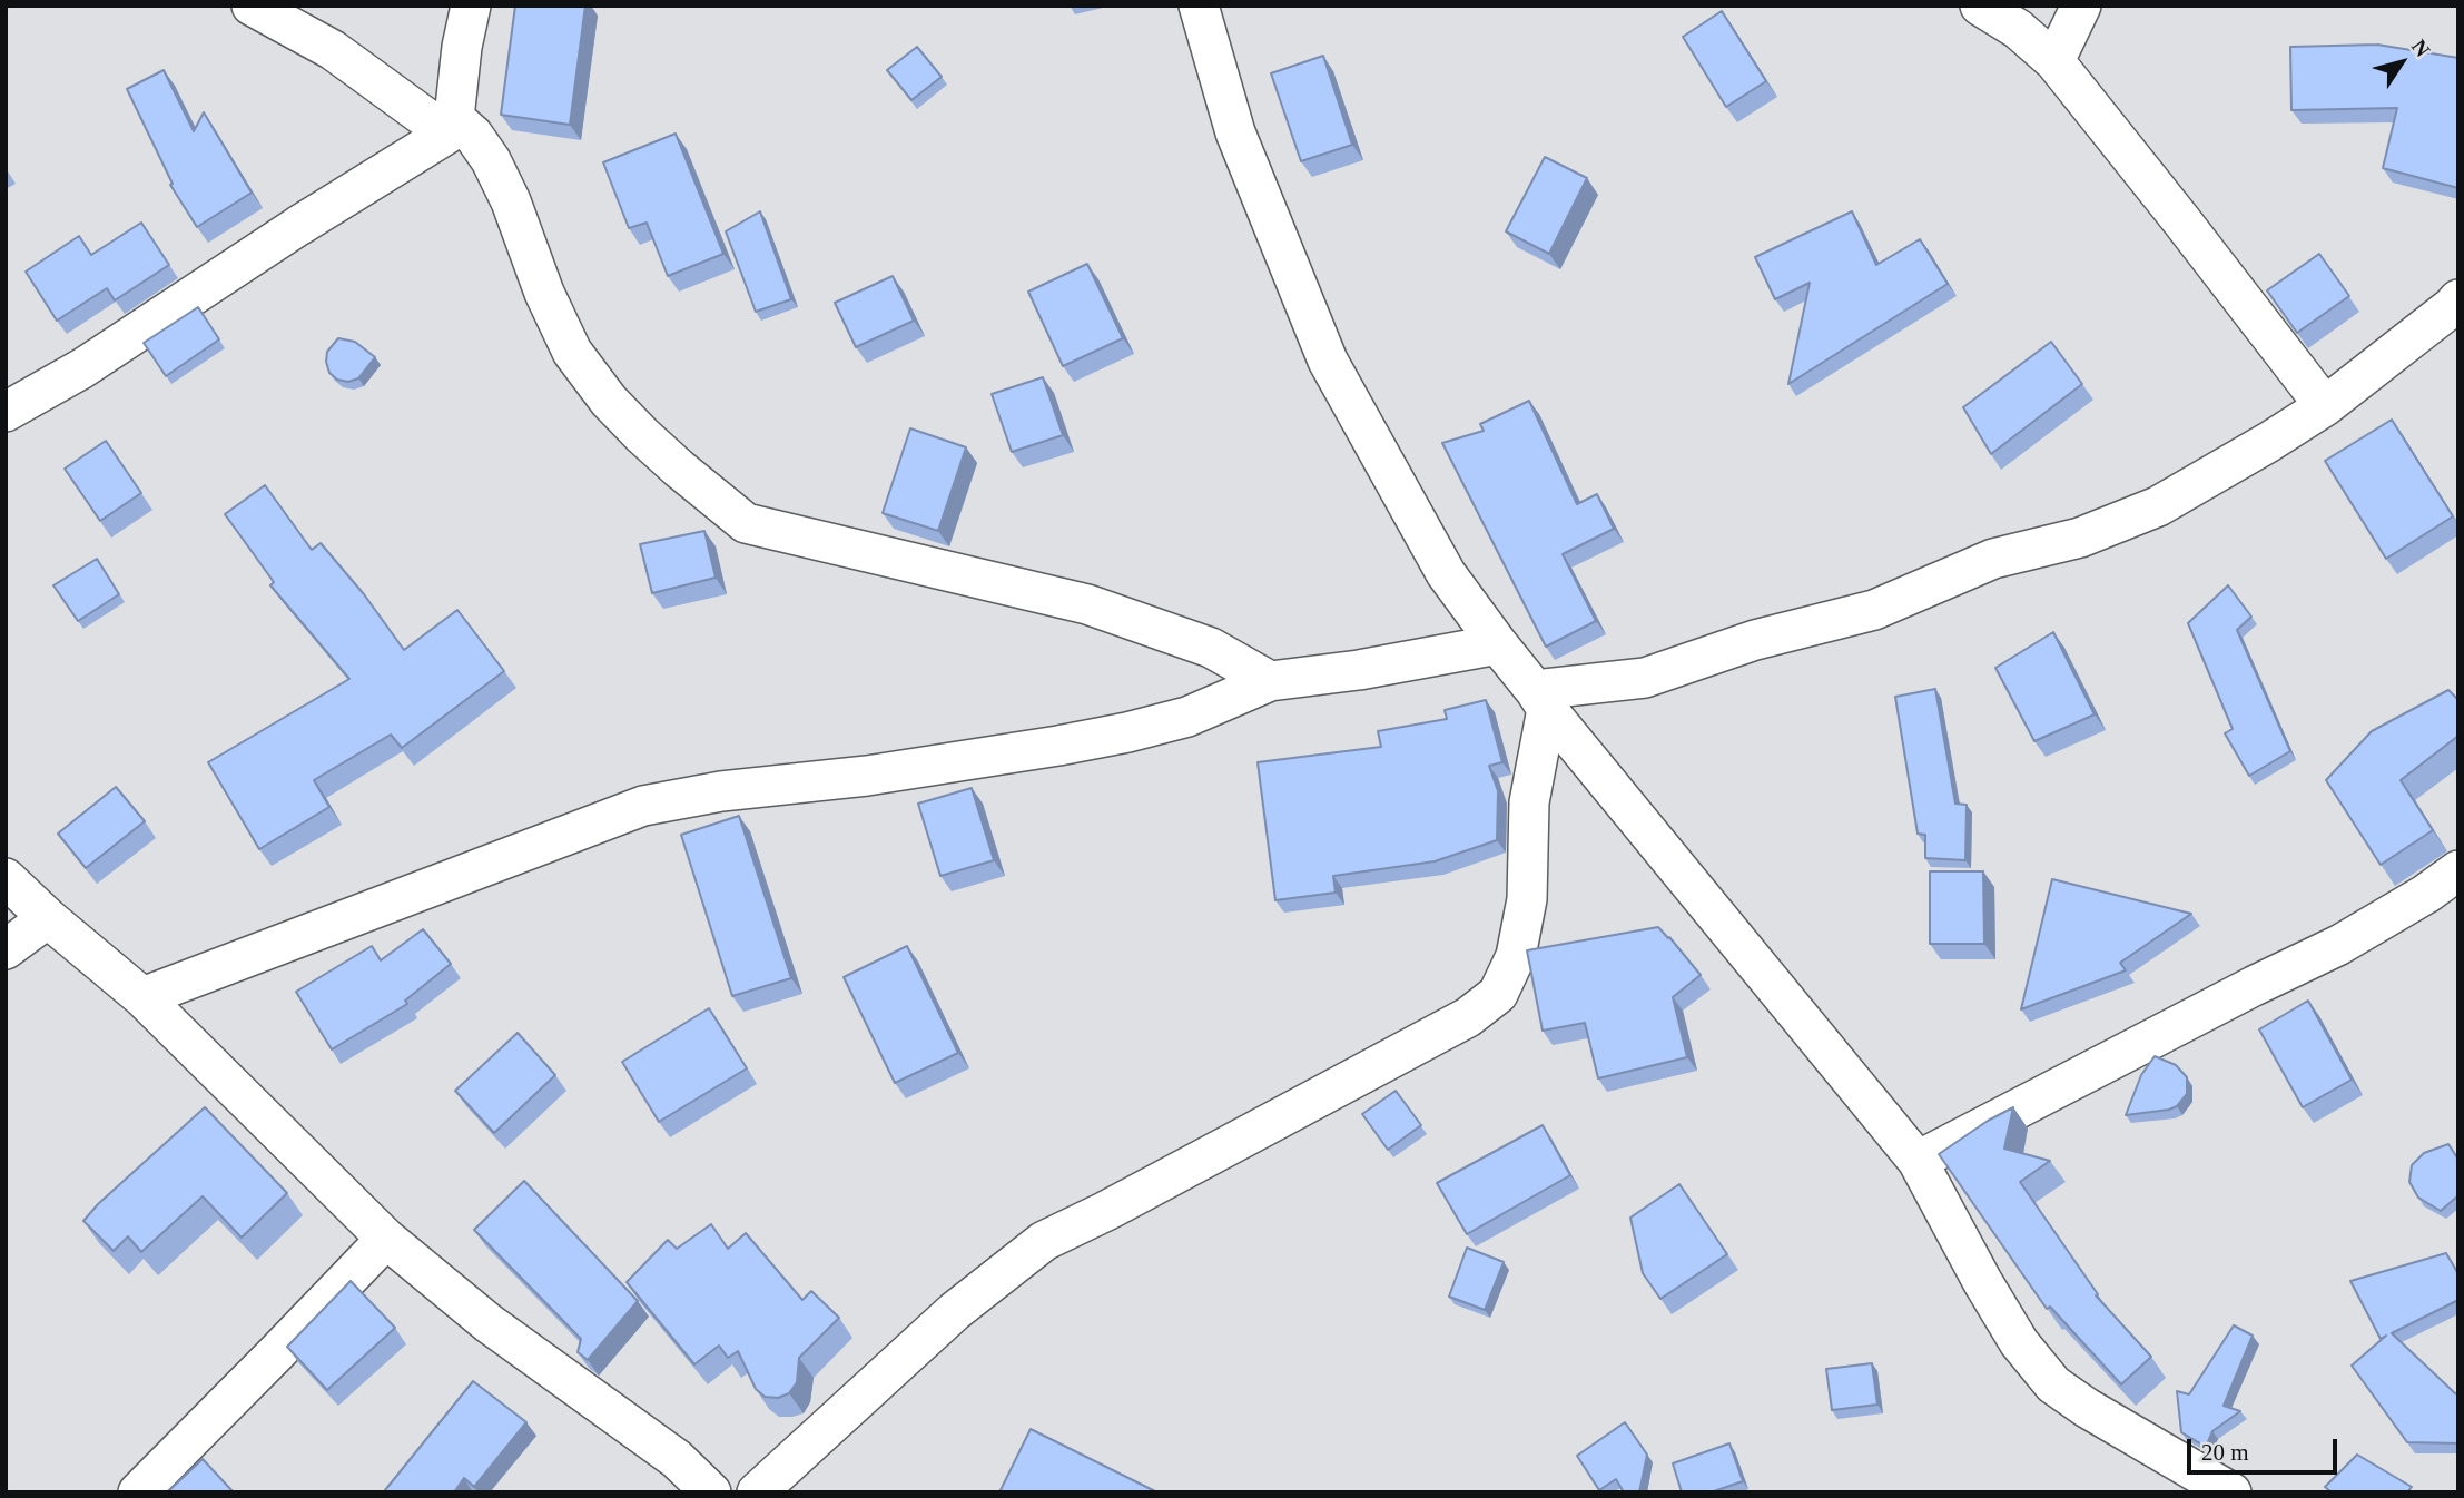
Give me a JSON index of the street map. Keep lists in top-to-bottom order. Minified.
{"scale_bar":"20 m","north":"top right"}
